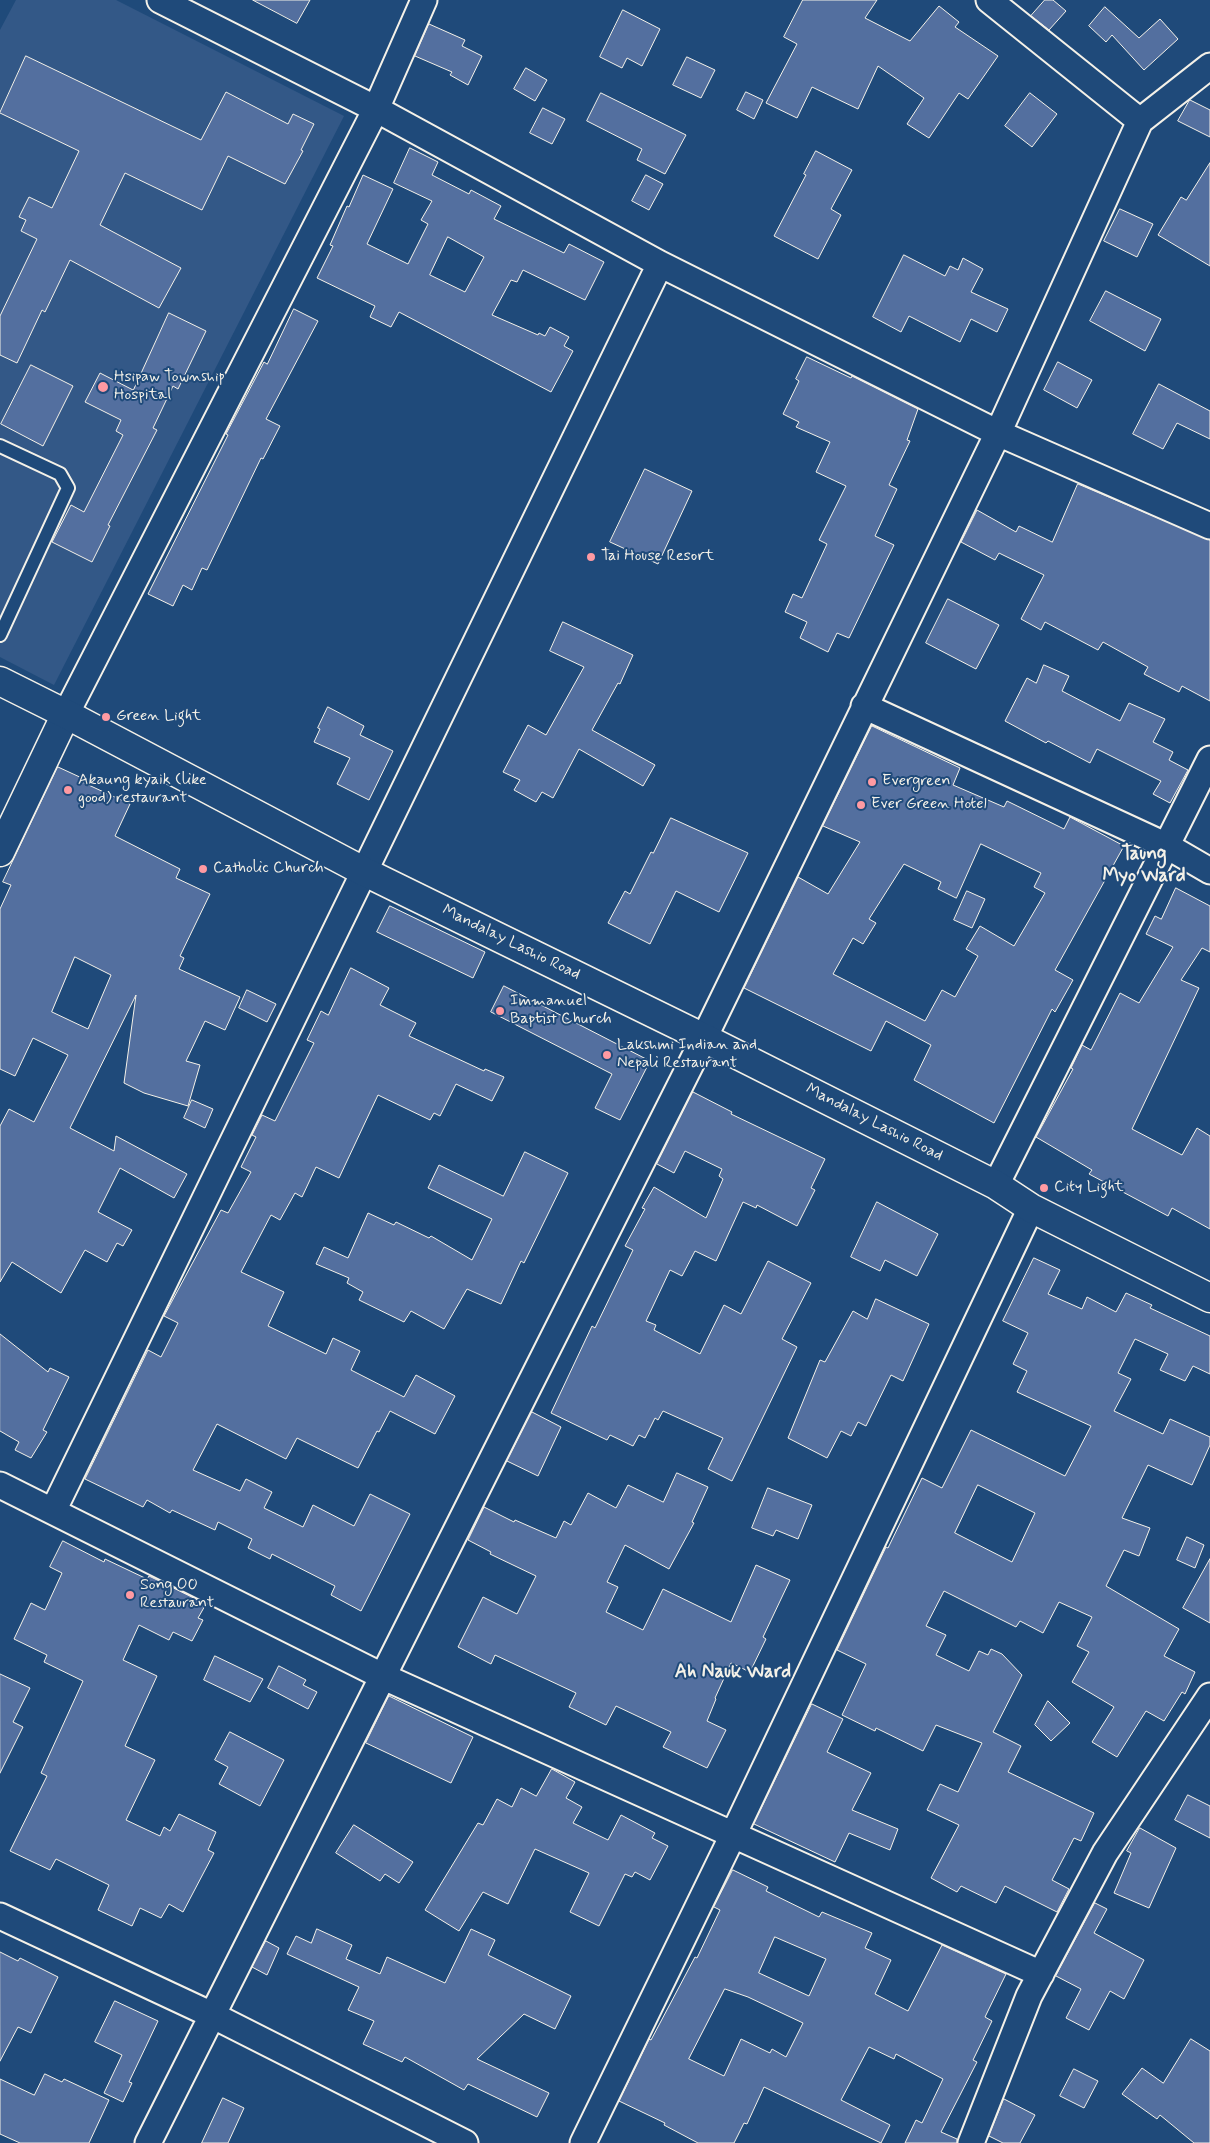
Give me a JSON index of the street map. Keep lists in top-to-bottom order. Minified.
{"streets":{"main road":["Mandalay Lashio Road"]},"districts":["Taung Myo Ward","Ah Nauk Ward"],"places":["Hsipaw Township Hospital","Tai House Resort","Green Light","Evergreen","Akaung kyaik (like good) restaurant","Ever Green Hotel","Catholic Church","Immanuel Baptist Church","Lakshmi Indian and Nepali Restaurant","City Light","Song OO Restaurant"]}
